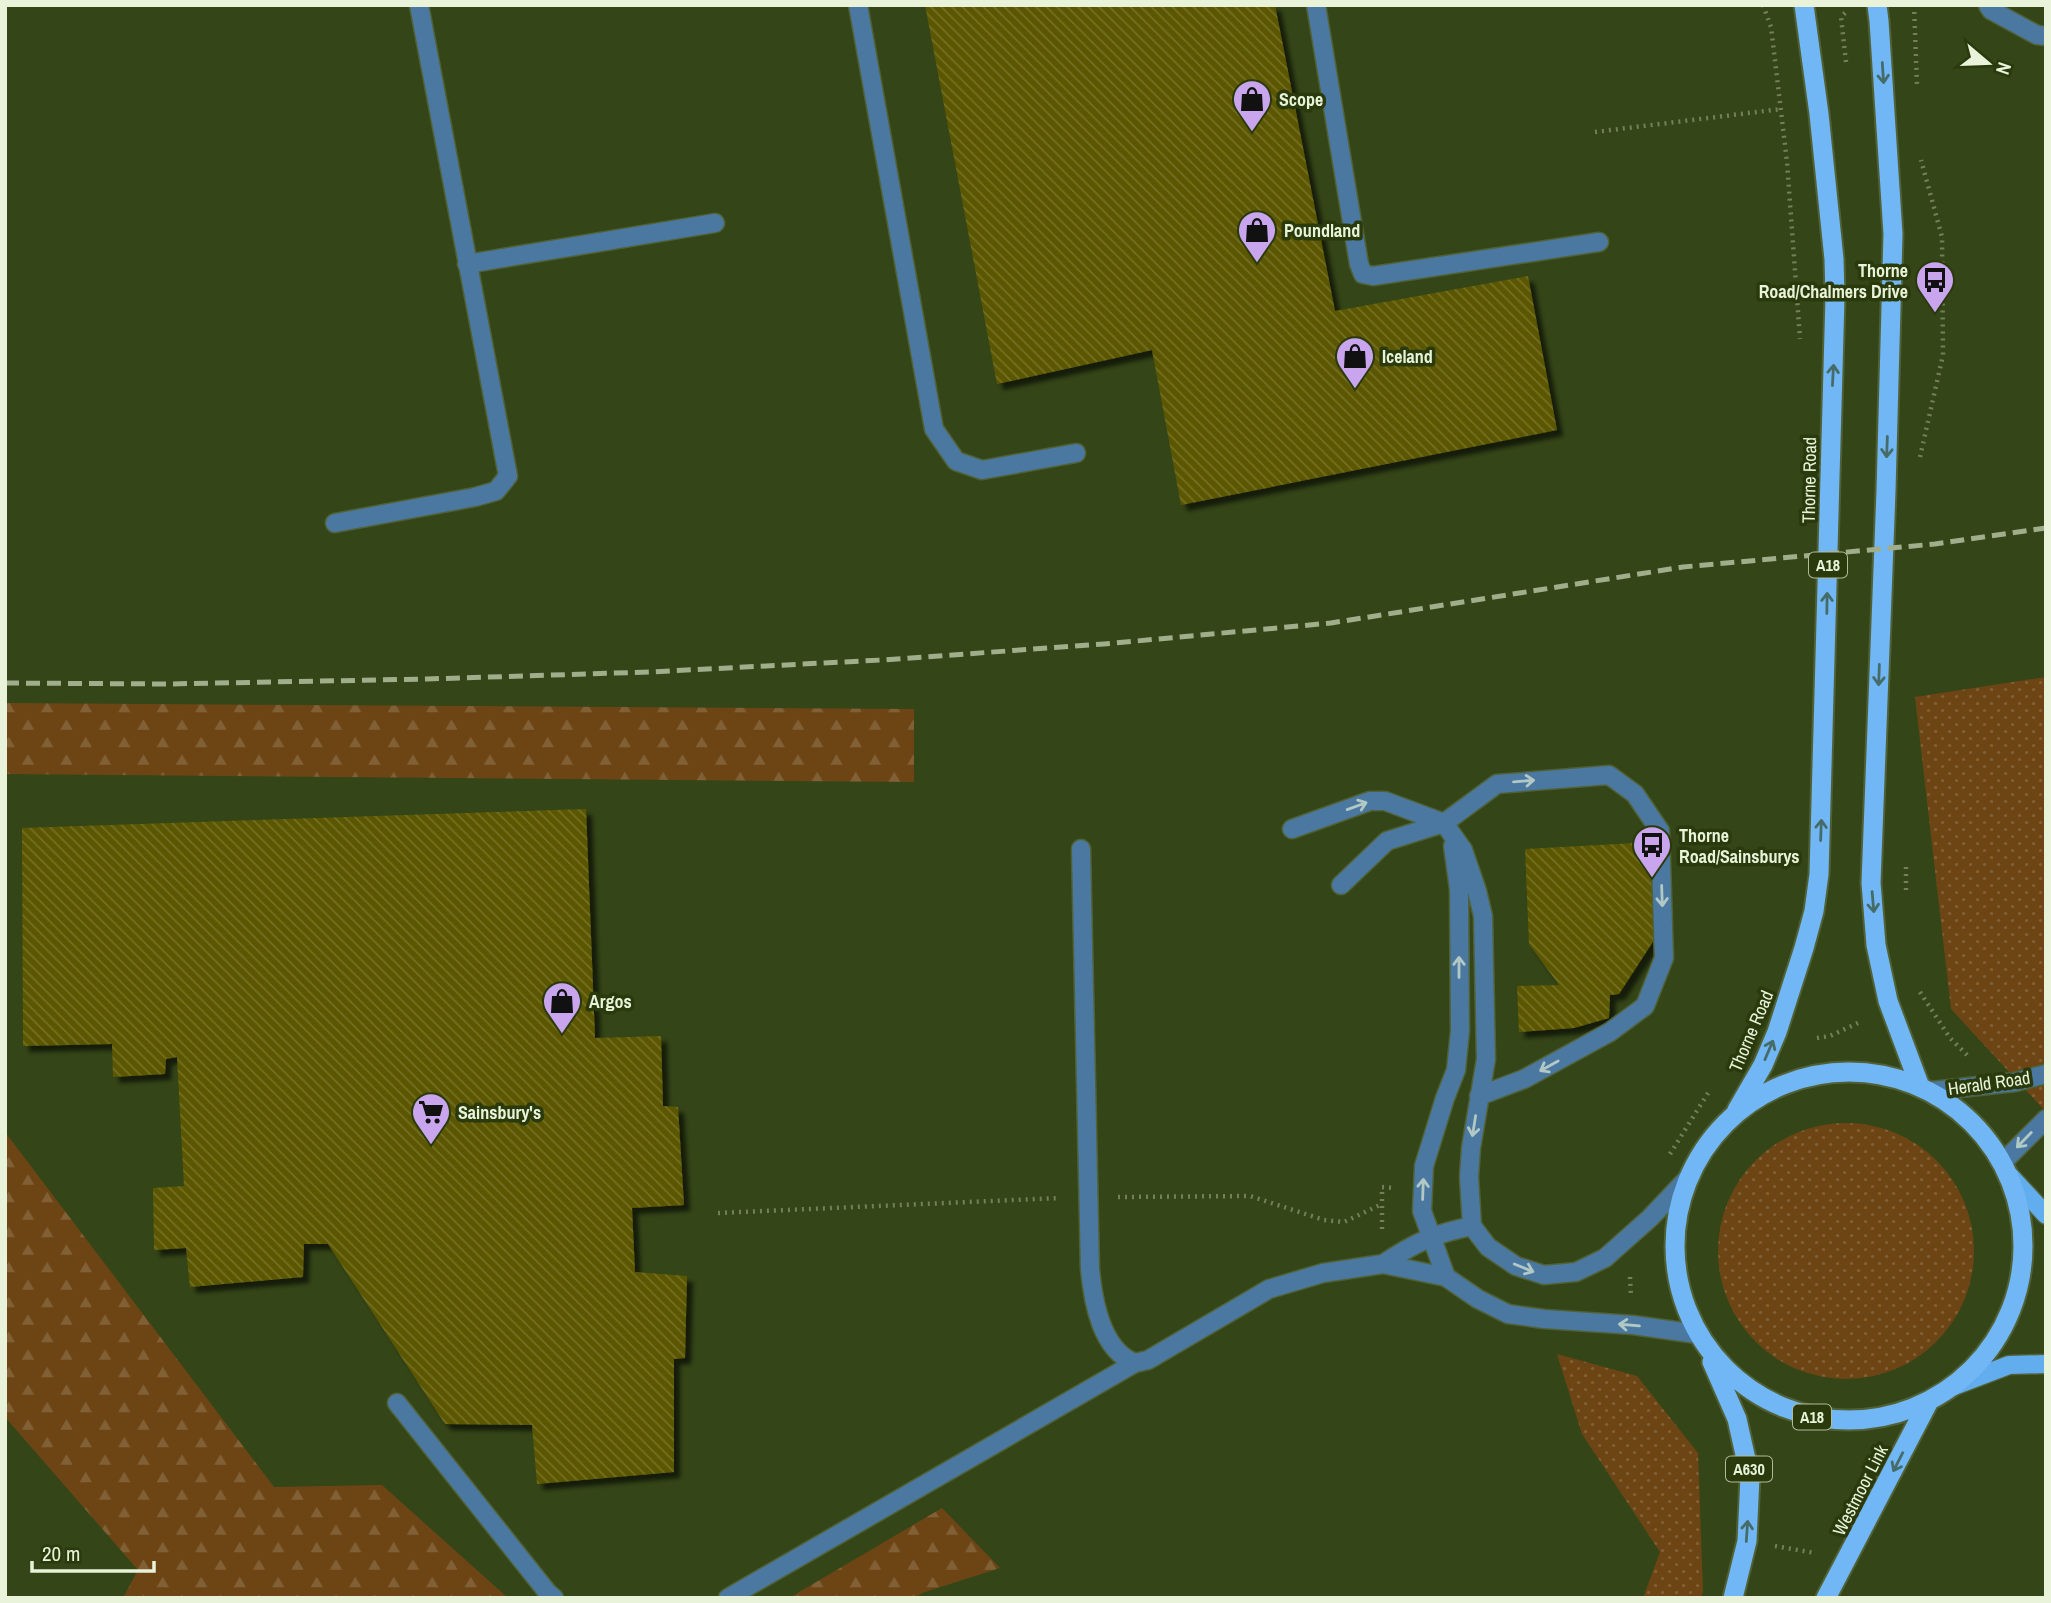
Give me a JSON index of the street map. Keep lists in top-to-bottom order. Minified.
{"streets":{"highway":["Thorne Road","A18","A630","Westmoor Link"],"street":["Herald Road"]},"crossings":[["Thorne Road","A18"],["A18","Herald Road"],["A18","A630"],["A18","Westmoor Link"]],"one_way":["Westmoor Link"],"places":{"shop":["Scope","Poundland","Iceland","Argos"],"bus stop":["Thorne Road/Chalmers Drive","Thorne Road/Sainsburys"],"supermarket":["Sainsbury's"]},"scale_bar":"20 m","north":"right"}
